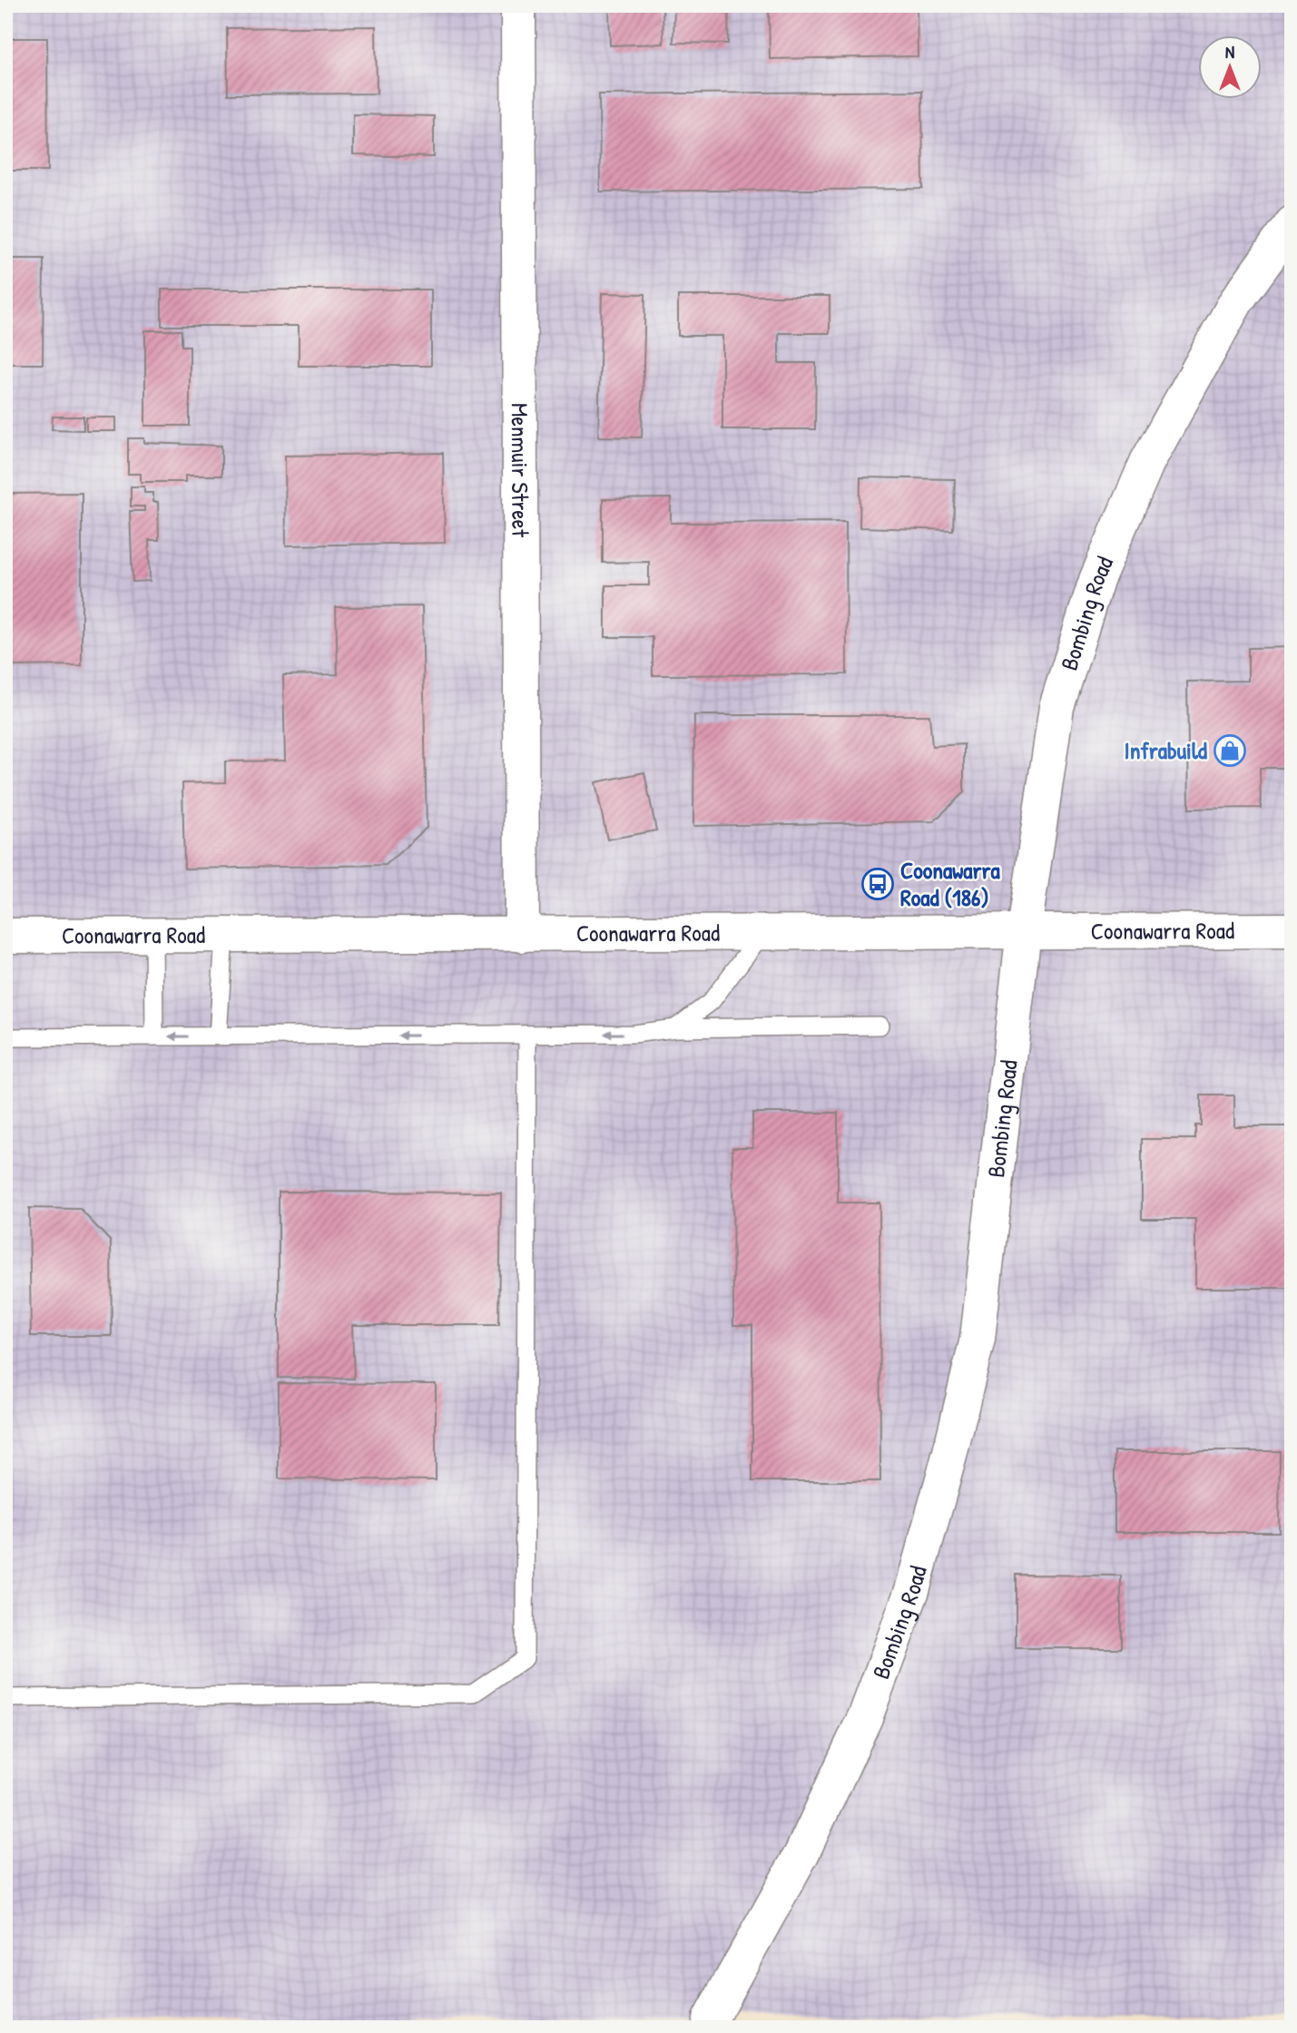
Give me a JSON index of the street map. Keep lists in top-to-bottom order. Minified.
{"streets":{"street":["Menmuir Street","Bombing Road","Coonawarra Road"]},"crossings":[["Menmuir Street","Coonawarra Road"],["Bombing Road","Coonawarra Road"]],"places":{"shop":["Infrabuild"],"bus stop":["Coonawarra Road (186)"]},"north":"top"}
